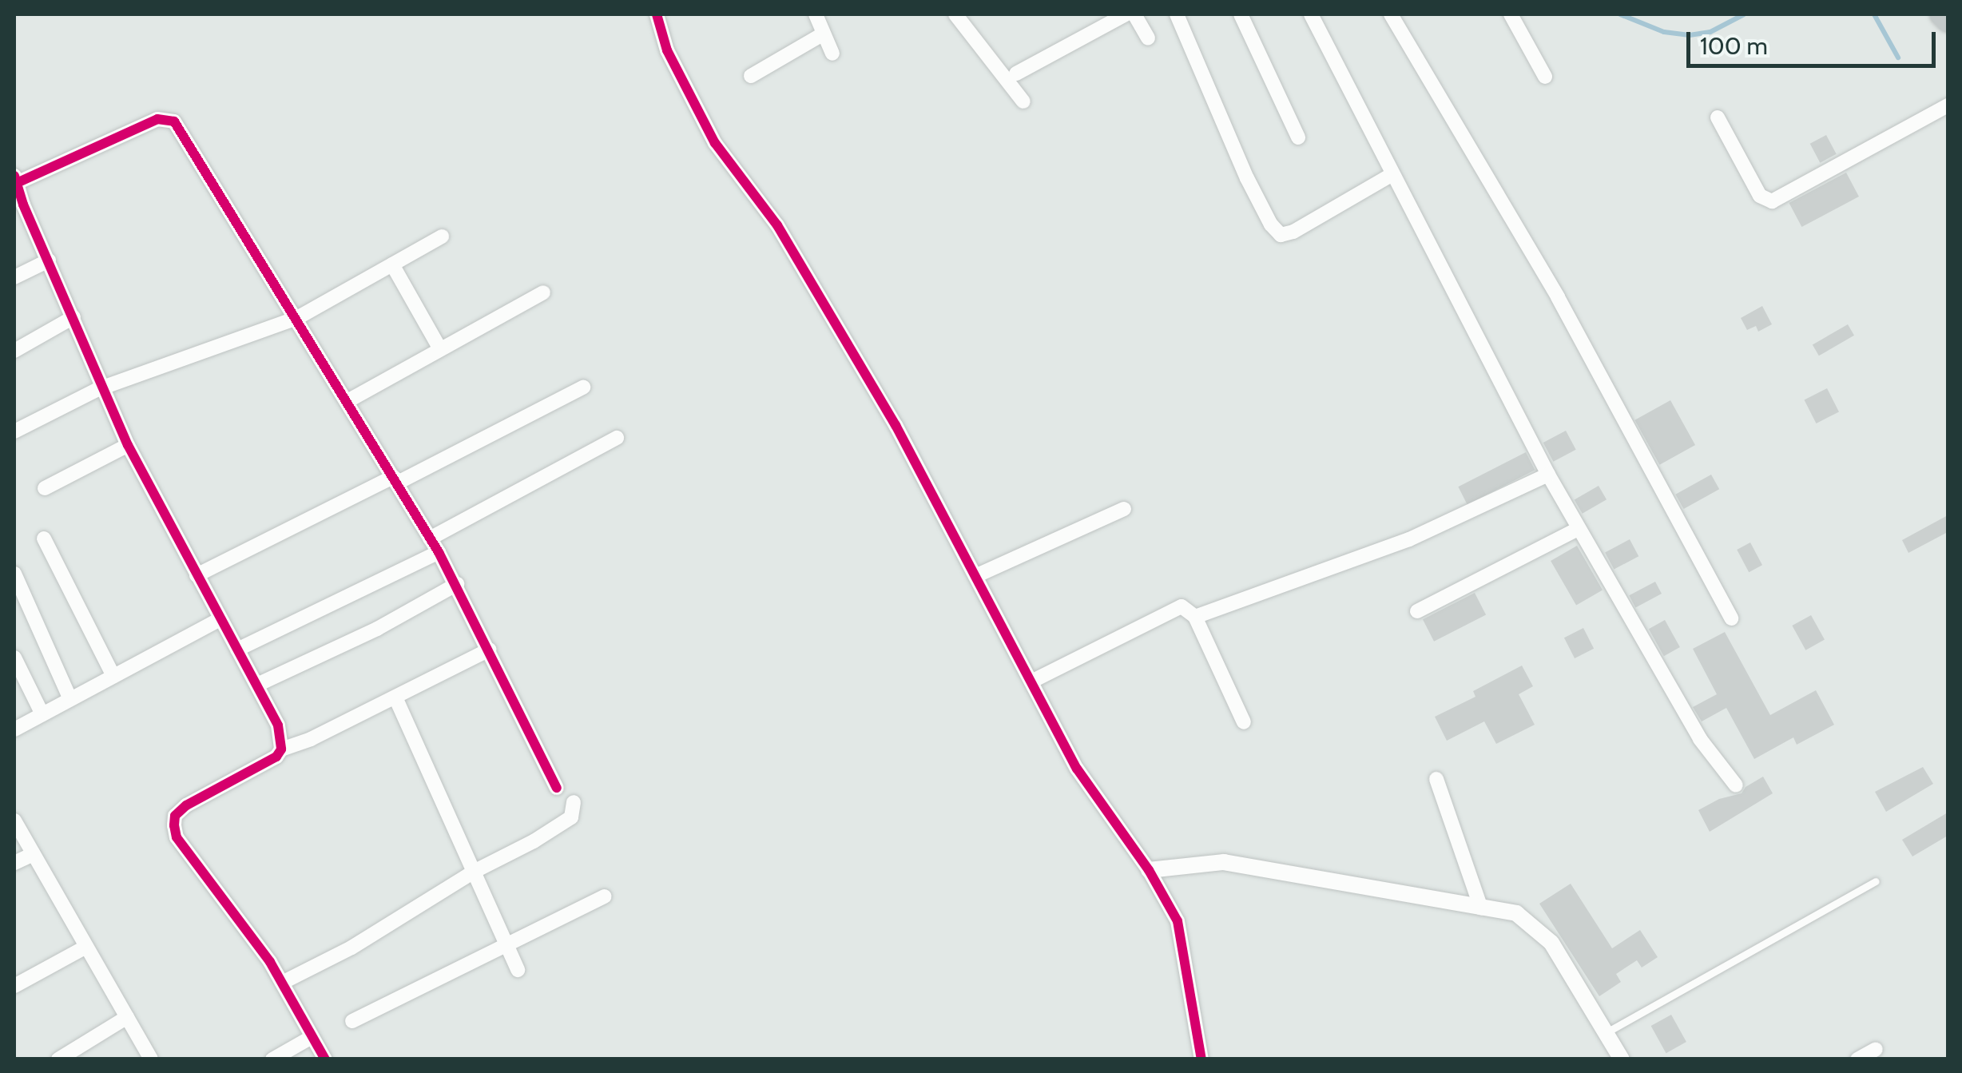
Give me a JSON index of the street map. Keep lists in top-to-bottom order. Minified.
{"scale_bar":"100 m"}
